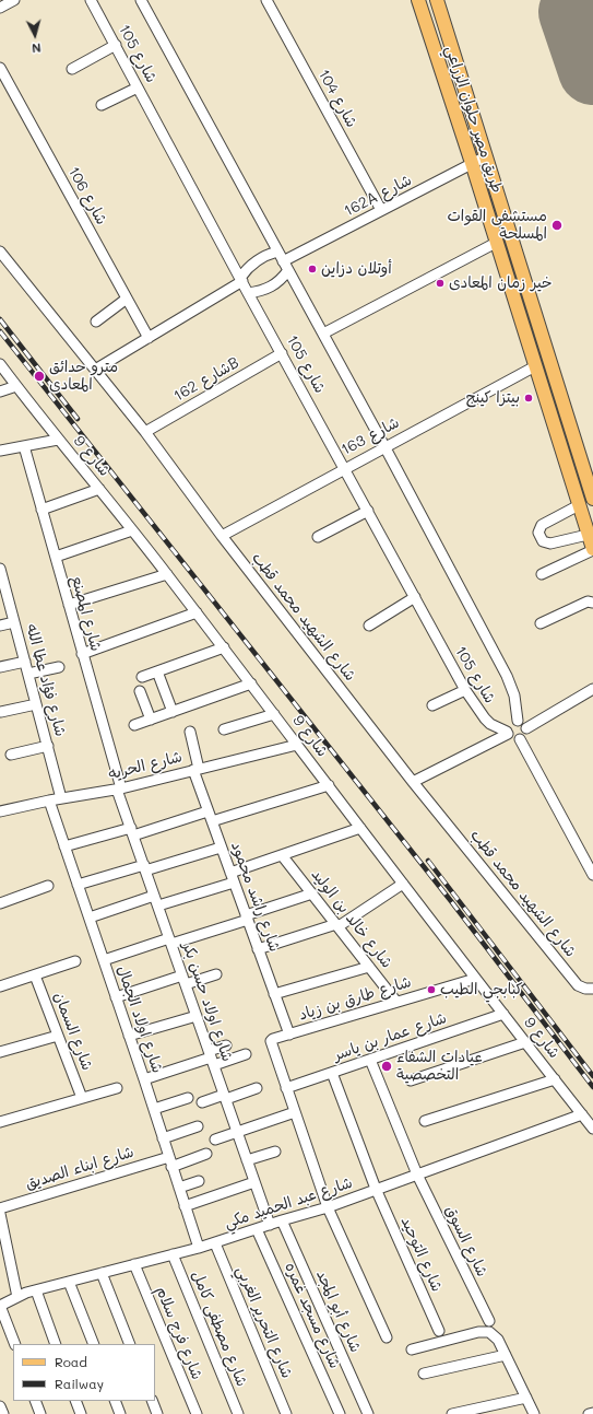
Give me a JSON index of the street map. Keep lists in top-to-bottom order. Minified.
{"streets":{"main road":["طريق مصر حلوان الزراعي"],"street":["شارع 105","شارع 104","شارع 106","162A شارع","شارع 162B","شارع 163","شارع 9","شارع المصنع","شارع الشهيد محمد قطب","شارع فؤاد عطا الله","شارع الحريه","شارع راشد محمود","شارع خالد بن الوليد","شارع طارق بن زياد","شارع اولاد حسن بكر","شارع اولاد الجمال","شارع السمان","شارع عمار بن ياسر","شارع ابناء الصديق","شارع عبد الحميد مكي","شارع السوق","شارع التوحيد","شارع أبو المجد","شارع مسجد غمره","شارع التحرير الغربي","شارع مصطفى كامل","شارع فرج سلام"]},"crossings":[["شارع 105","162A شارع"],["شارع 105","شارع 162B"],["شارع 105","شارع 163"],["شارع 104","162A شارع"],["طريق مصر حلوان الزراعي","162A شارع"],["طريق مصر حلوان الزراعي","شارع 163"],["شارع 162B","شارع الشهيد محمد قطب"],["شارع 163","شارع الشهيد محمد قطب"],["شارع 9","شارع الحريه"],["شارع 9","شارع طارق بن زياد"],["شارع 9","شارع عمار بن ياسر"],["شارع 9","شارع عبد الحميد مكي"],["شارع المصنع","شارع الحريه"],["شارع المصنع","شارع اولاد حسن بكر"],["شارع فؤاد عطا الله","شارع الحريه"],["شارع الحريه","شارع راشد محمود"],["شارع الحريه","شارع اولاد حسن بكر"],["شارع الحريه","شارع اولاد الجمال"],["شارع راشد محمود","شارع طارق بن زياد"],["شارع خالد بن الوليد","شارع طارق بن زياد"],["شارع طارق بن زياد","شارع عمار بن ياسر"],["شارع اولاد حسن بكر","شارع عبد الحميد مكي"],["شارع اولاد الجمال","شارع ابناء الصديق"],["شارع اولاد الجمال","شارع عبد الحميد مكي"],["شارع عمار بن ياسر","شارع السوق"],["شارع عمار بن ياسر","شارع التوحيد"],["شارع عبد الحميد مكي","شارع السوق"],["شارع عبد الحميد مكي","شارع التوحيد"],["شارع عبد الحميد مكي","شارع أبو المجد"],["شارع عبد الحميد مكي","شارع مسجد غمره"],["شارع عبد الحميد مكي","شارع التحرير الغربي"],["شارع عبد الحميد مكي","شارع مصطفى كامل"],["شارع عبد الحميد مكي","شارع فرج سلام"]],"places":["مستشفى القوات المسلحة","أوتلان دزاين","خير زمان المعادى","مترو حدائق المعادى","بيتزا كينج","كبابجي الطيب","عيادات الشفاء التخصصية"],"legend":["Road","Railway"],"north":"bottom"}
